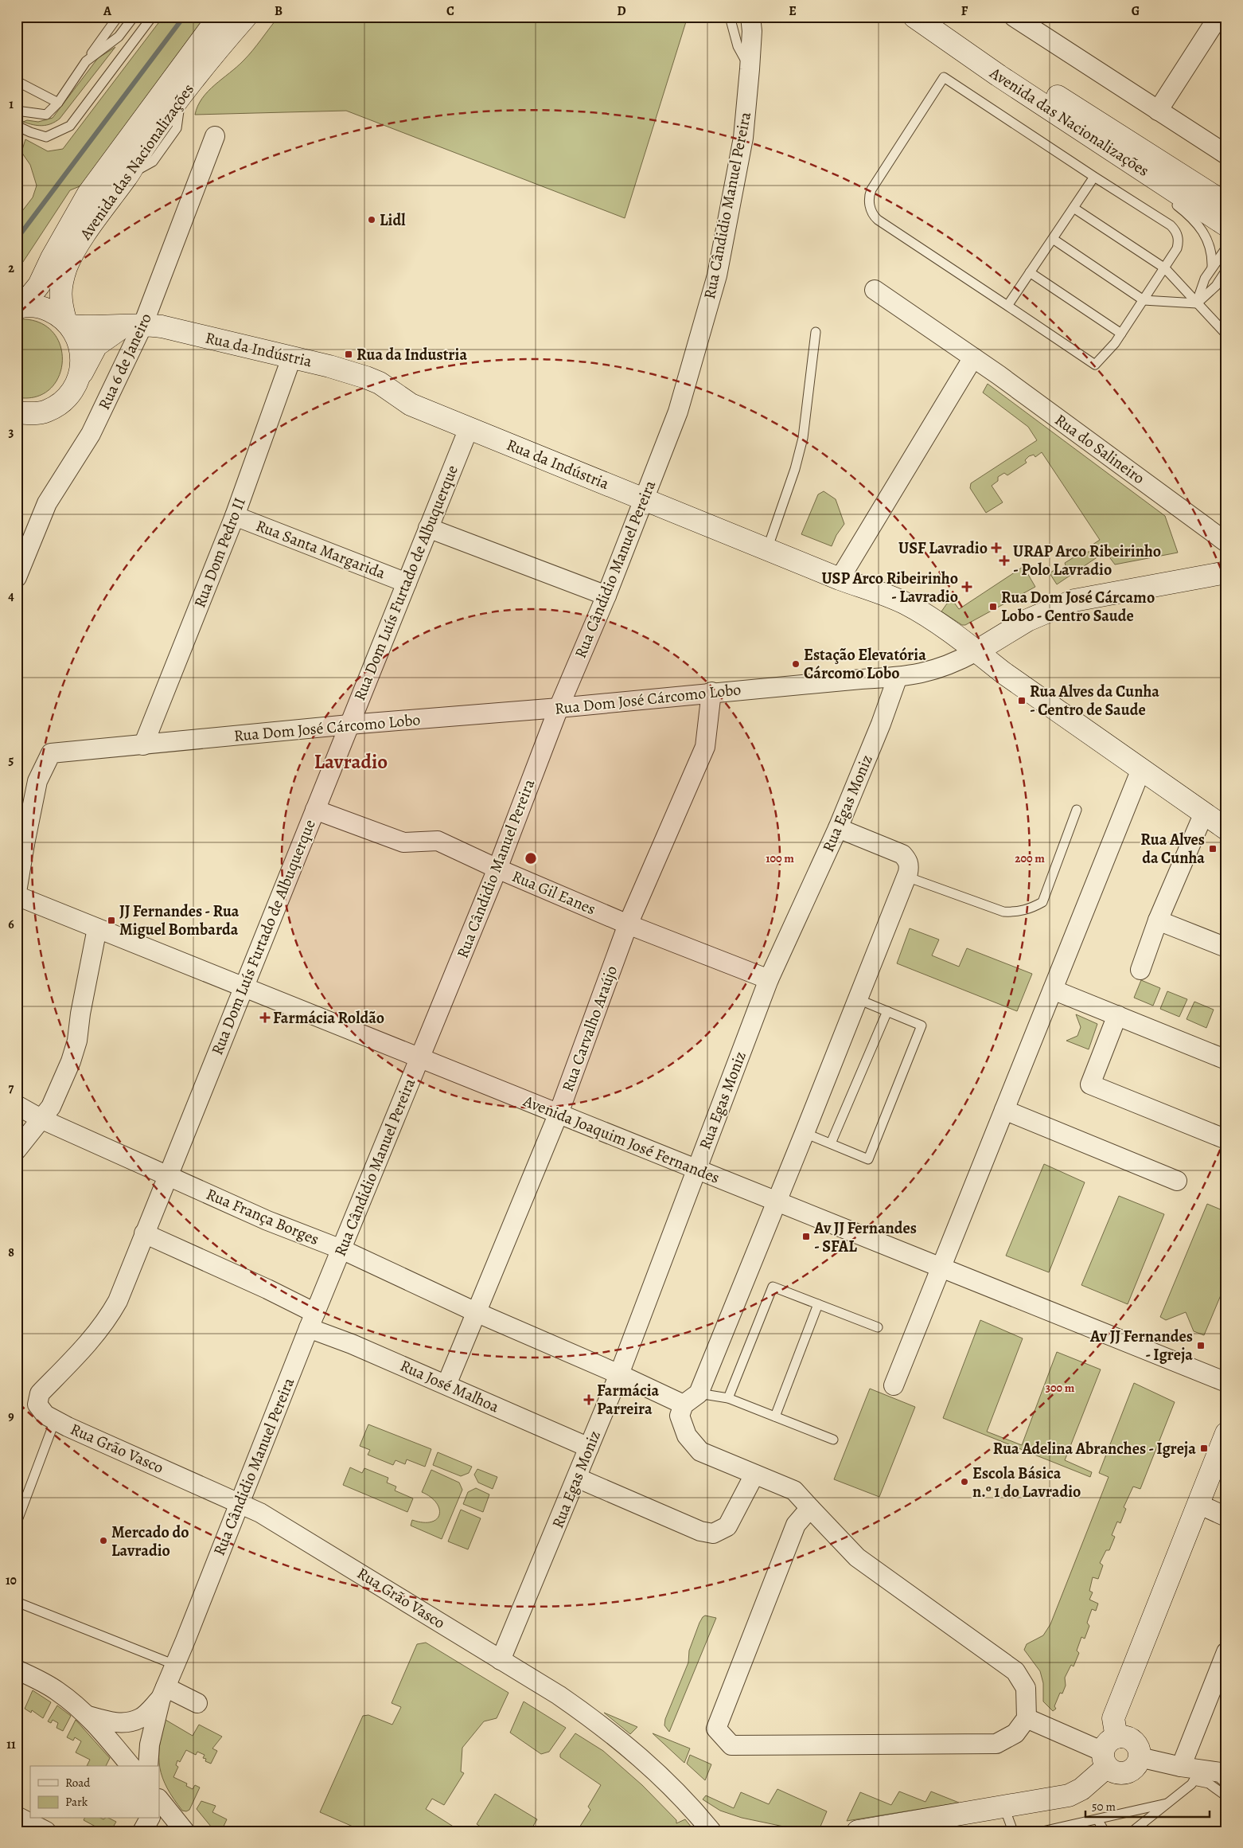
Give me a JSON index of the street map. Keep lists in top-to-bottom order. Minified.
{"streets":{"street":["Avenida das Nacionalizações","Rua Cândidio Manuel Pereira","Rua da Indústria","Rua 6 de Janeiro","Rua do Salineiro","Rua Santa Margarida","Rua Dom Pedro II","Rua Dom Luís Furtado de Albuquerque","Rua Dom José Cárcomo Lobo","Rua Egas Moniz","Rua Gil Eanes","Rua Carvalho Araújo","Avenida Joaquim José Fernandes","Rua França Borges","Rua José Malhoa","Rua Grão Vasco"]},"crossings":[["Avenida das Nacionalizações","Rua da Indústria"],["Rua Cândidio Manuel Pereira","Rua da Indústria"],["Rua Cândidio Manuel Pereira","Rua Dom José Cárcomo Lobo"],["Rua Cândidio Manuel Pereira","Rua Gil Eanes"],["Rua Cândidio Manuel Pereira","Avenida Joaquim José Fernandes"],["Rua Cândidio Manuel Pereira","Rua França Borges"],["Rua Cândidio Manuel Pereira","Rua José Malhoa"],["Rua Cândidio Manuel Pereira","Rua Grão Vasco"],["Rua da Indústria","Rua 6 de Janeiro"],["Rua da Indústria","Rua Dom Pedro II"],["Rua da Indústria","Rua Dom Luís Furtado de Albuquerque"],["Rua da Indústria","Rua Dom José Cárcomo Lobo"],["Rua Santa Margarida","Rua Dom Pedro II"],["Rua Santa Margarida","Rua Dom Luís Furtado de Albuquerque"],["Rua Dom Pedro II","Rua Dom José Cárcomo Lobo"],["Rua Dom Luís Furtado de Albuquerque","Rua Dom José Cárcomo Lobo"],["Rua Dom Luís Furtado de Albuquerque","Rua Gil Eanes"],["Rua Dom Luís Furtado de Albuquerque","Avenida Joaquim José Fernandes"],["Rua Dom Luís Furtado de Albuquerque","Rua França Borges"],["Rua Dom Luís Furtado de Albuquerque","Rua José Malhoa"],["Rua Dom Luís Furtado de Albuquerque","Rua Grão Vasco"],["Rua Dom José Cárcomo Lobo","Rua Egas Moniz"],["Rua Dom José Cárcomo Lobo","Rua Carvalho Araújo"],["Rua Egas Moniz","Rua Gil Eanes"],["Rua Egas Moniz","Avenida Joaquim José Fernandes"],["Rua Egas Moniz","Rua França Borges"],["Rua Egas Moniz","Rua José Malhoa"],["Rua Egas Moniz","Rua Grão Vasco"],["Rua Gil Eanes","Rua Carvalho Araújo"],["Rua Carvalho Araújo","Avenida Joaquim José Fernandes"],["Rua Carvalho Araújo","Rua França Borges"],["Rua Carvalho Araújo","Rua José Malhoa"]],"districts":["Lavradio"],"places":{"other":["Lidl","Estação Elevatória Cárcomo Lobo","Escola Básica n.º 1 do Lavradio","Mercado do Lavradio"],"transit":["Rua da Industria","Rua Dom José Cárcamo Lobo - Centro Saude","Rua Alves da Cunha - Centro de Saude","Rua Alves da Cunha","JJ Fernandes - Rua Miguel Bombarda","Av JJ Fernandes - SFAL","Av JJ Fernandes - Igreja","Rua Adelina Abranches - Igreja"],"health":["USF Lavradio","URAP Arco Ribeirinho - Polo Lavradio","USP Arco Ribeirinho - Lavradio","Farmácia Roldão","Farmácia Parreira"]},"legend":["Road","Park"],"scale_bar":"50 m","grid":{"columns":["A","B","C","D","E","F","G"],"rows":["1","2","3","4","5","6","7","8","9","10","11"]},"rings":["100 m","200 m","300 m"]}
